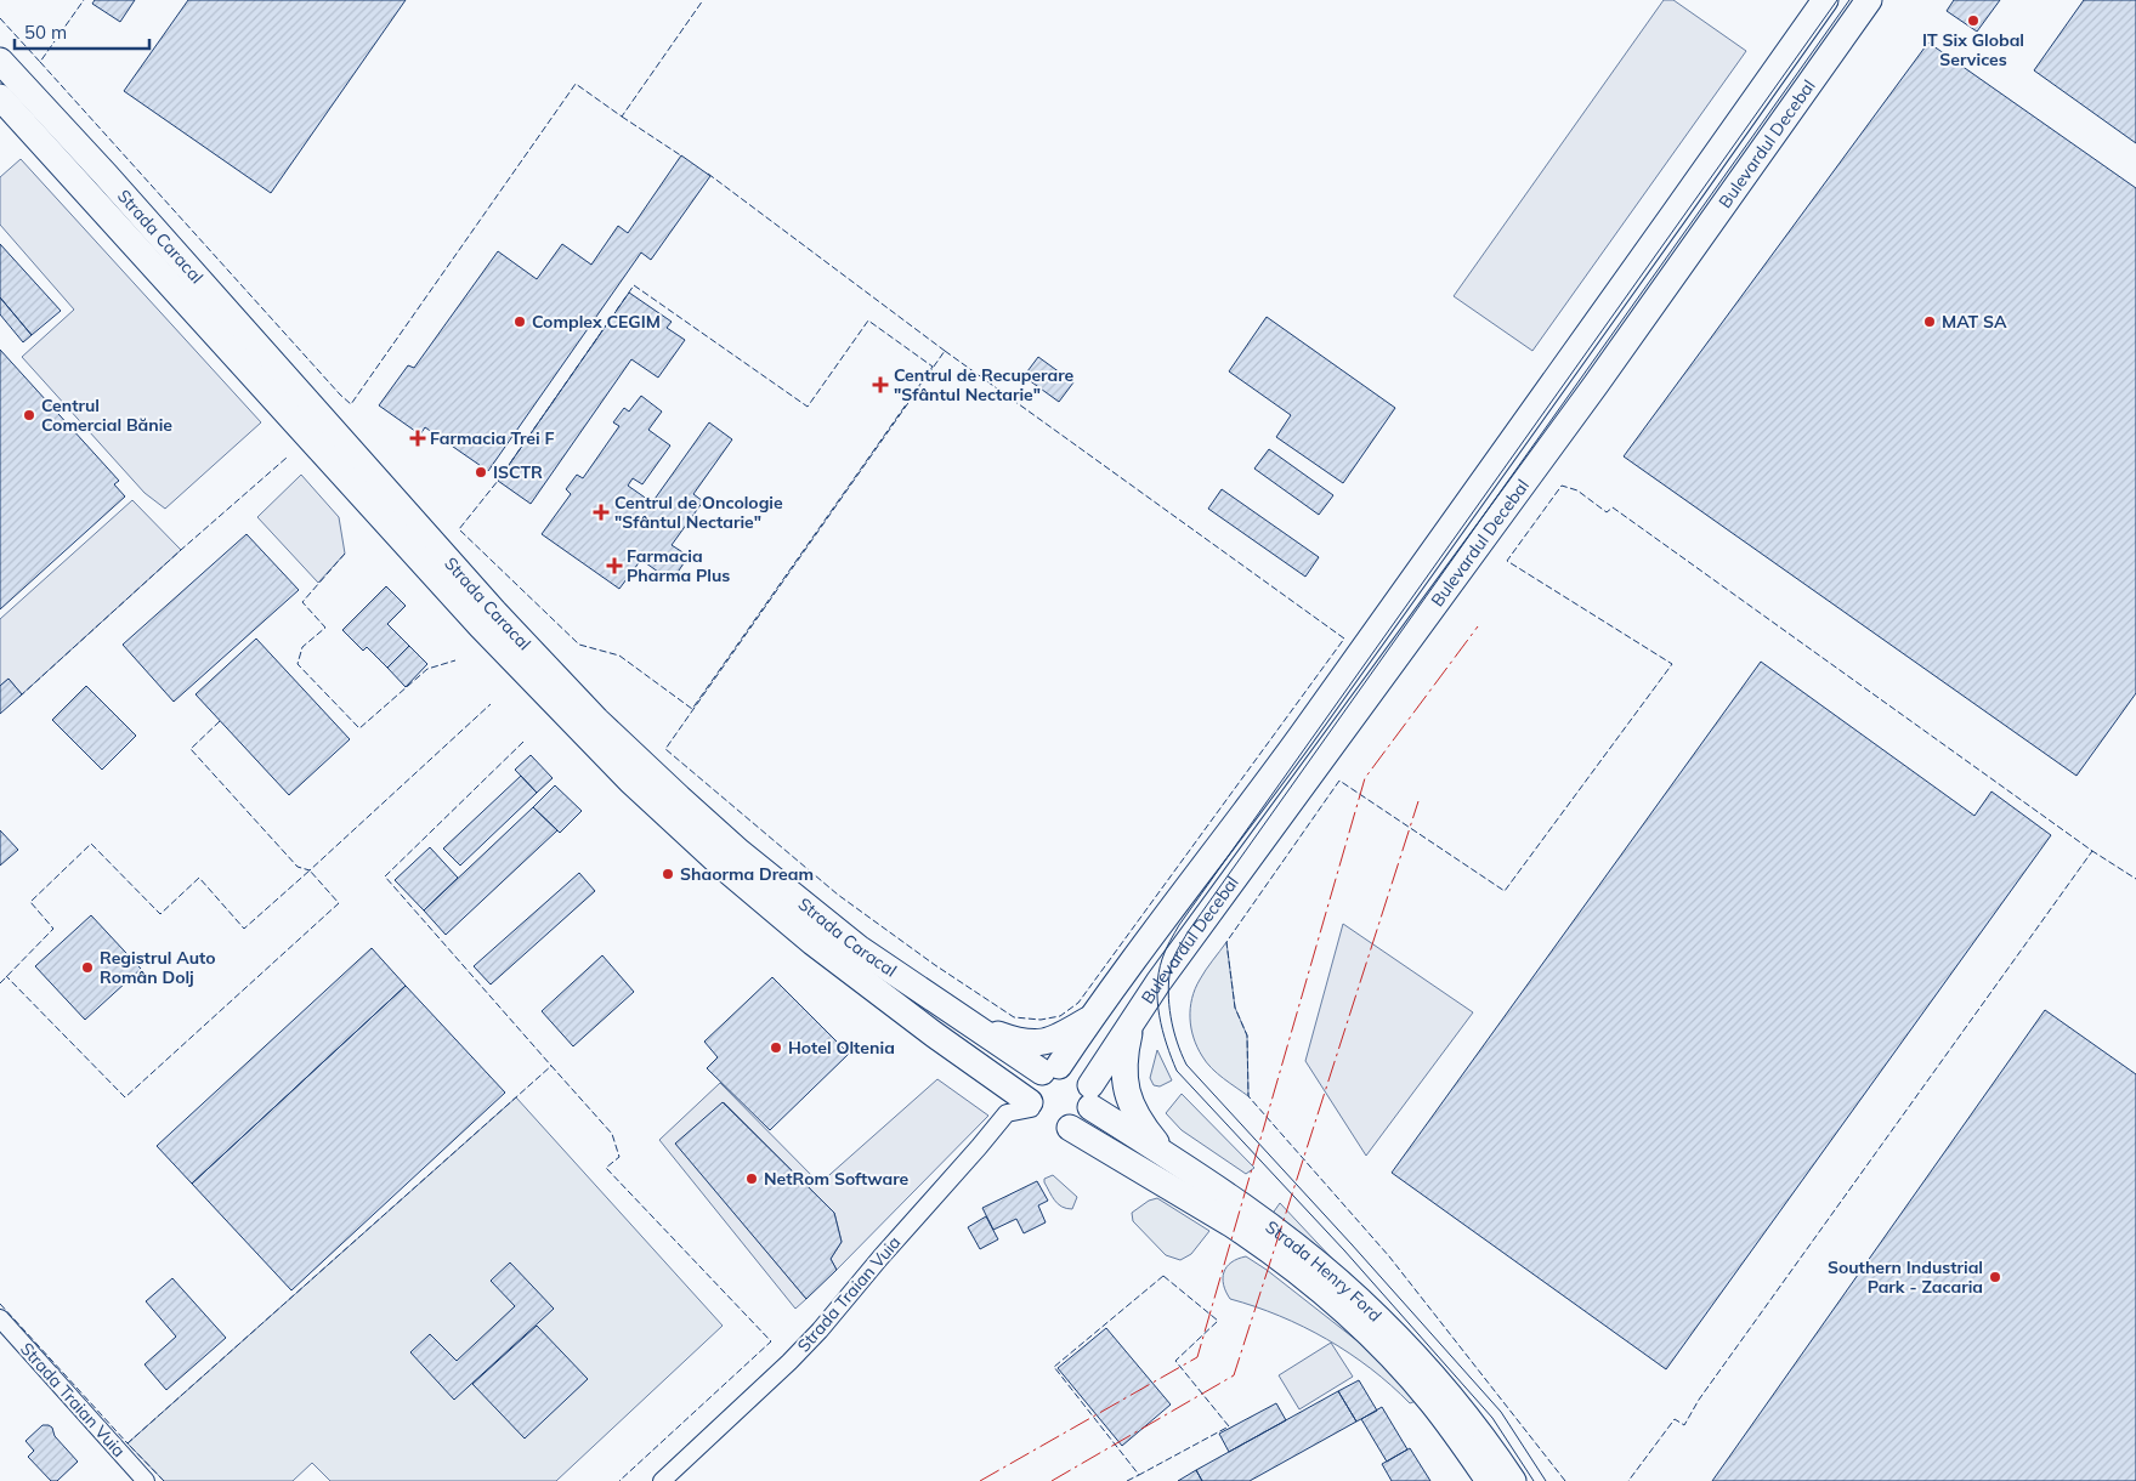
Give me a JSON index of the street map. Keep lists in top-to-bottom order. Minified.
{"streets":{"main road":["Bulevardul Decebal","Strada Caracal","Strada Henry Ford"],"street":["Strada Traian Vuia"]},"crossings":[["Bulevardul Decebal","Strada Caracal"],["Bulevardul Decebal","Strada Henry Ford"],["Bulevardul Decebal","Strada Traian Vuia"],["Strada Caracal","Strada Henry Ford"],["Strada Caracal","Strada Traian Vuia"],["Strada Henry Ford","Strada Traian Vuia"]],"places":{"other":["IT Six Global Services","Complex CEGIM","MAT SA","Centrul Comercial Bănie","ISCTR","Shaorma Dream","Registrul Auto Român Dolj","Hotel Oltenia","NetRom Software","Southern Industrial Park - Zacaria"],"health":["Centrul de Recuperare \"Sfântul Nectarie\"","Farmacia Trei F","Centrul de Oncologie \"Sfântul Nectarie\"","Farmacia Pharma Plus"]},"scale_bar":"50 m"}
